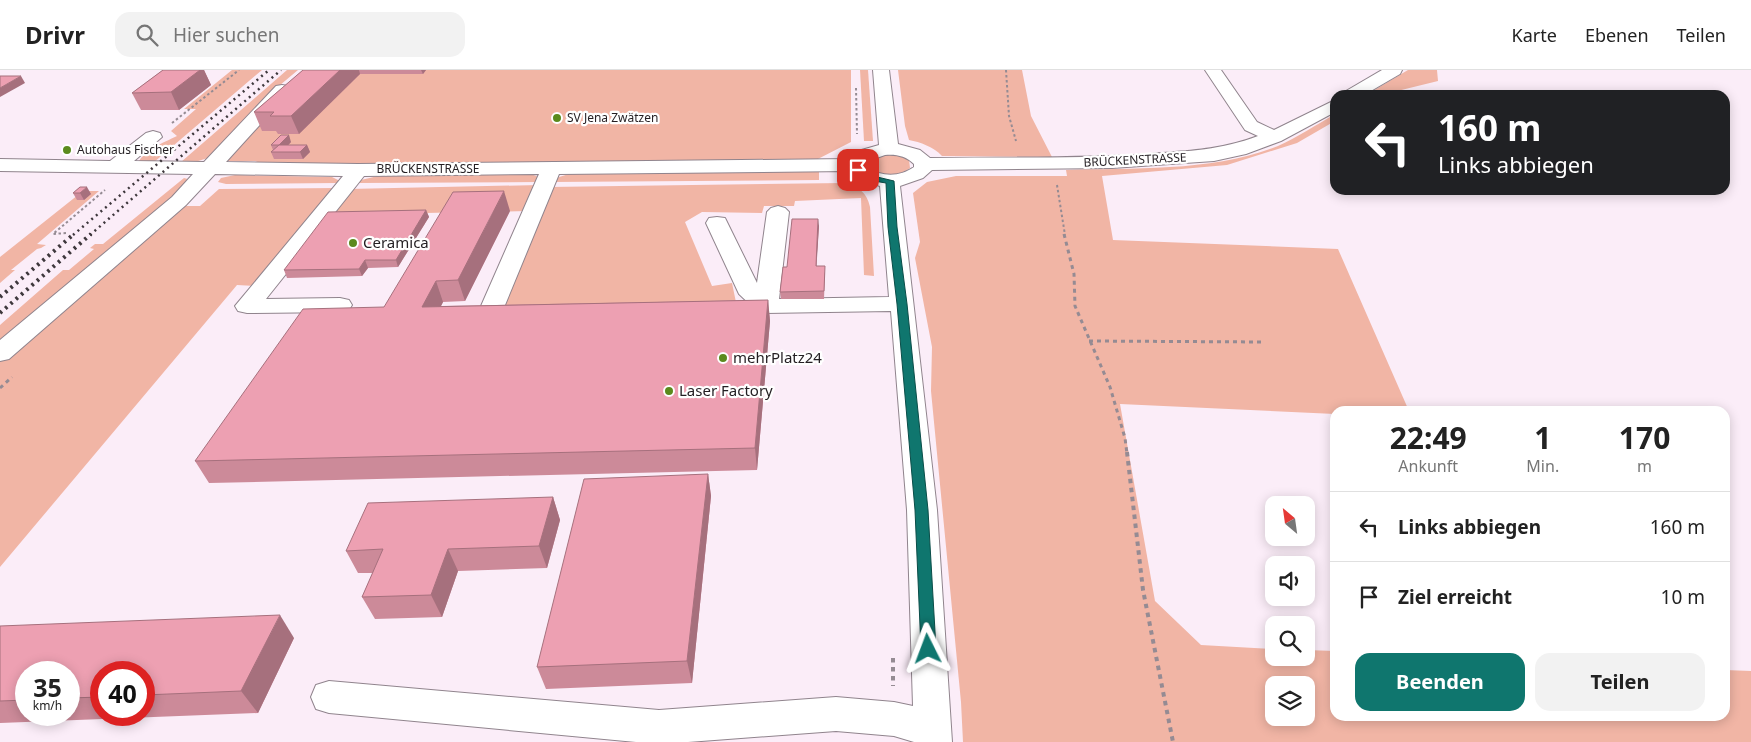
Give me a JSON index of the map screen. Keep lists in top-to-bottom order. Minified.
{"streets":{"street":["BRÜCKENSTRASSE"]},"places":["SV Jena Zwätzen","Autohaus Fischer","Ceramica","mehrPlatz24","Laser Factory"],"north":"top left","page":{"header":"Drivr","search":"Hier suchen","nav":["Karte","Ebenen","Teilen"],"turn":["160 m","Links abbiegen"],"eta":["22:49","Ankunft","1","Min.","170","m"],"list":[{"name":"Links abbiegen","value":"160 m"},{"name":"Ziel erreicht","value":"10 m"}],"buttons":["Beenden","Teilen"],"speed":"35 km/h","limit":"40"}}
